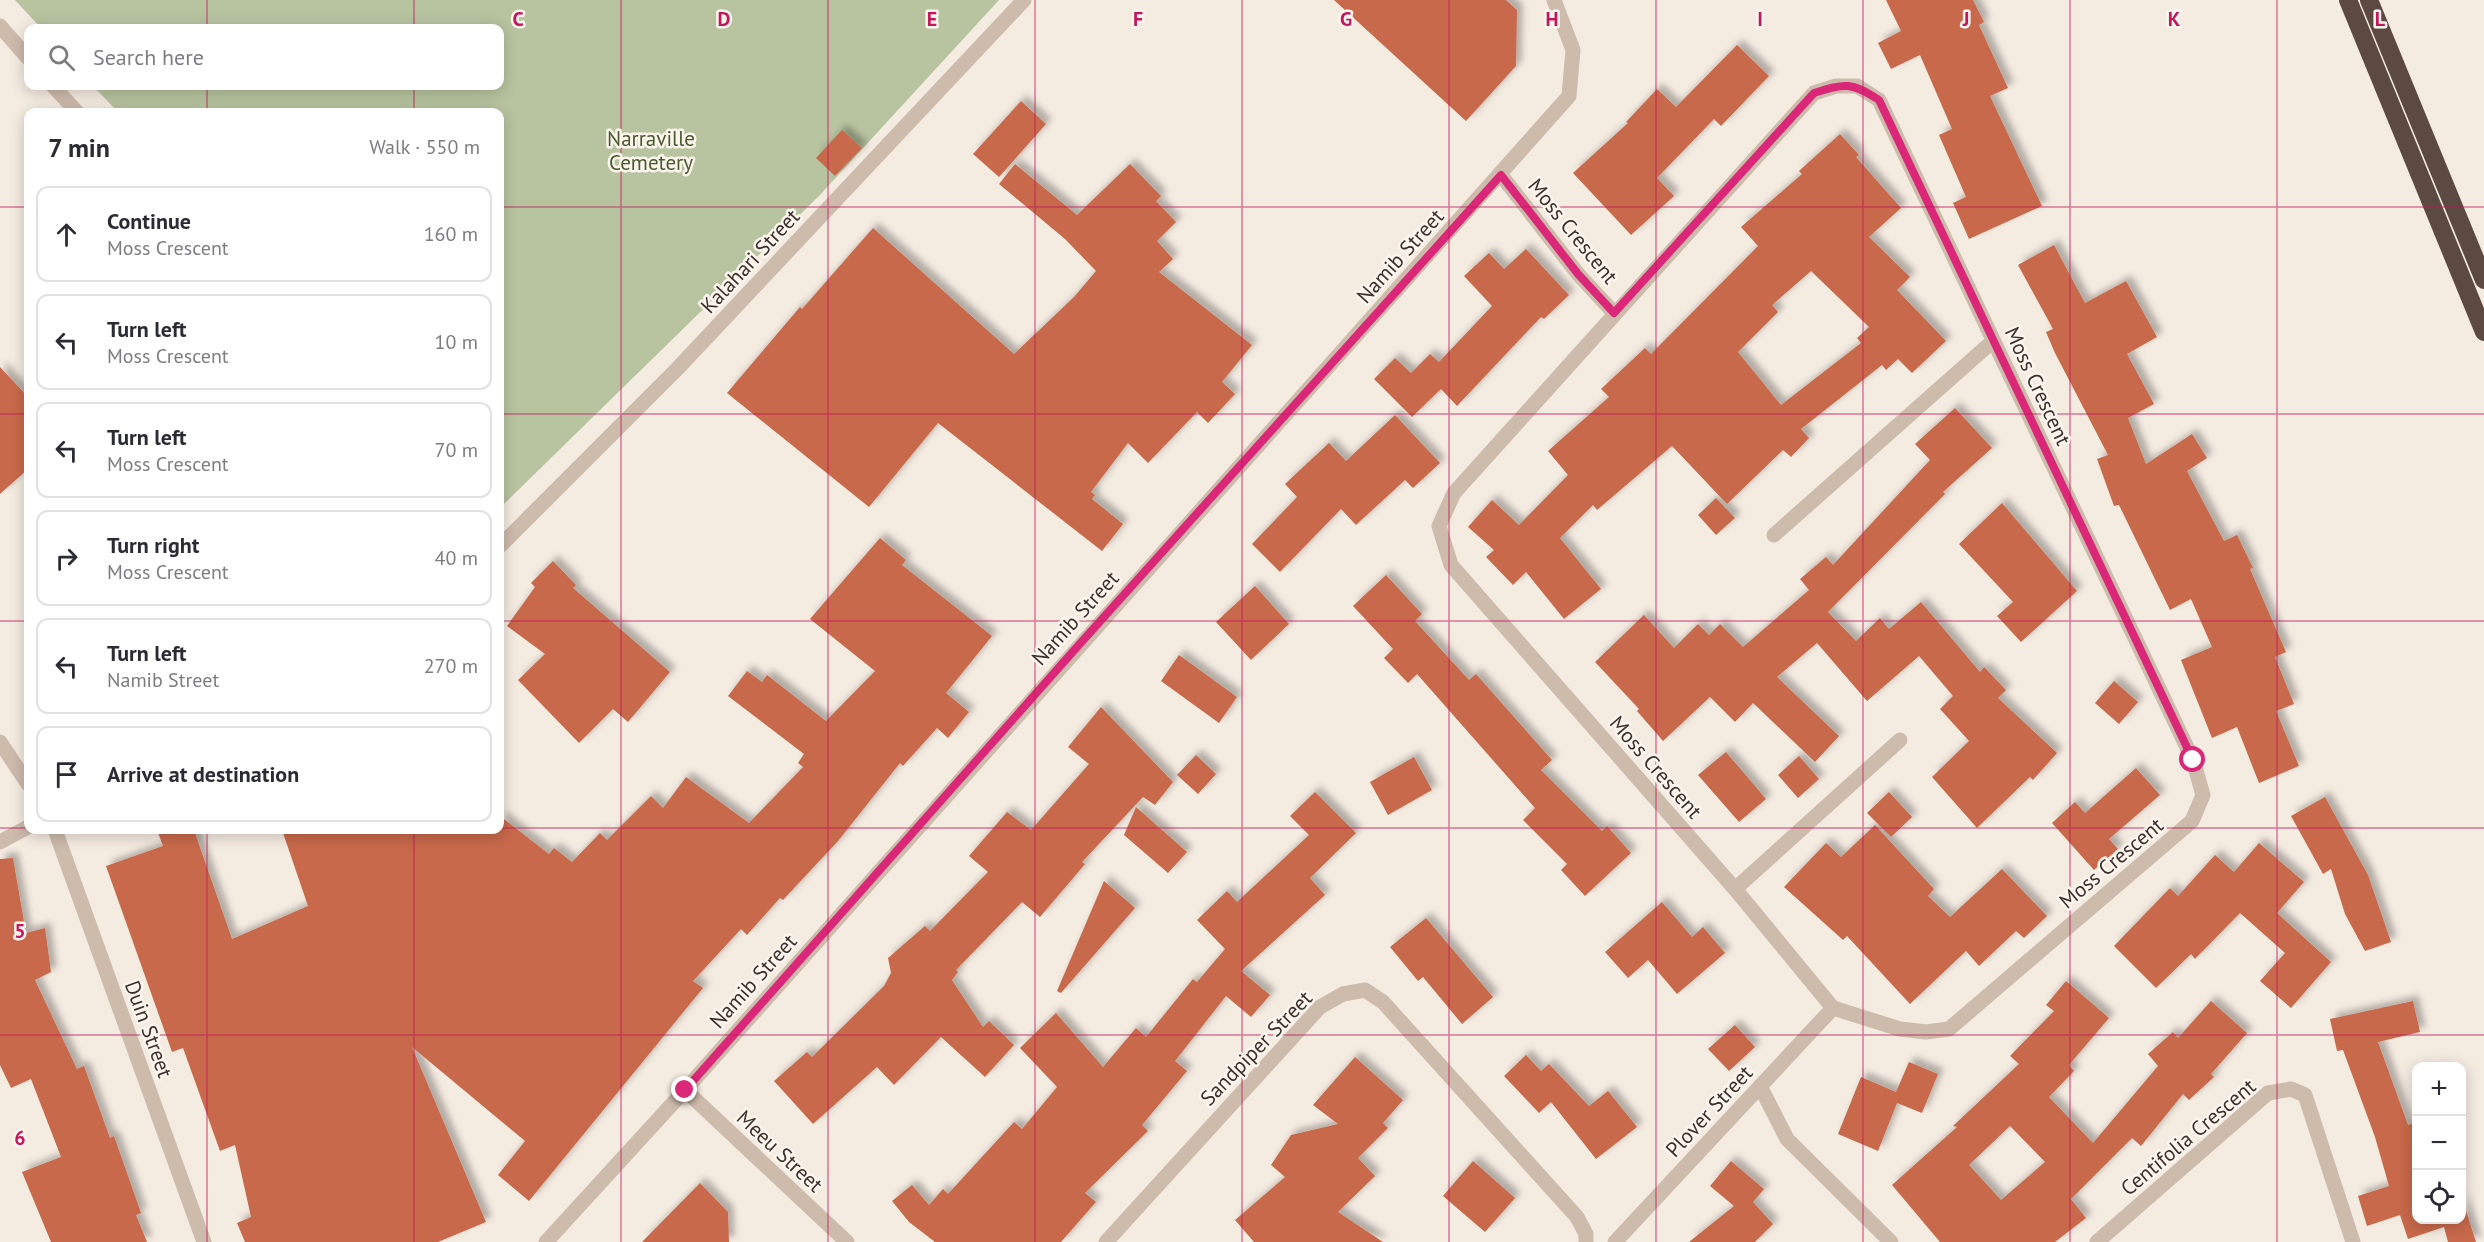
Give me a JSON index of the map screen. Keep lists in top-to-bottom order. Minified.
{"streets":{"street":["Moss Crescent","Namib Street","Kalahari Street","Duin Street","Sandpiper Street","Plover Street","Centifolia Crescent","Meeu Street"]},"crossings":[["Moss Crescent","Namib Street"],["Moss Crescent","Plover Street"],["Namib Street","Meeu Street"]],"parks":["Narraville Cemetery"],"page":{"search":"Search here","heading":["7 min","Walk · 550 m"],"list":[["Continue","Moss Crescent","160 m"],["Turn left","Moss Crescent","10 m"],["Turn left","Moss Crescent","70 m"],["Turn right","Moss Crescent","40 m"],["Turn left","Namib Street","270 m"],"Arrive at destination"],"map_buttons":["+","−"]},"grid":{"columns":["C","D","E","F","G","H","I","J","K","L"],"rows":["5","6"]}}
